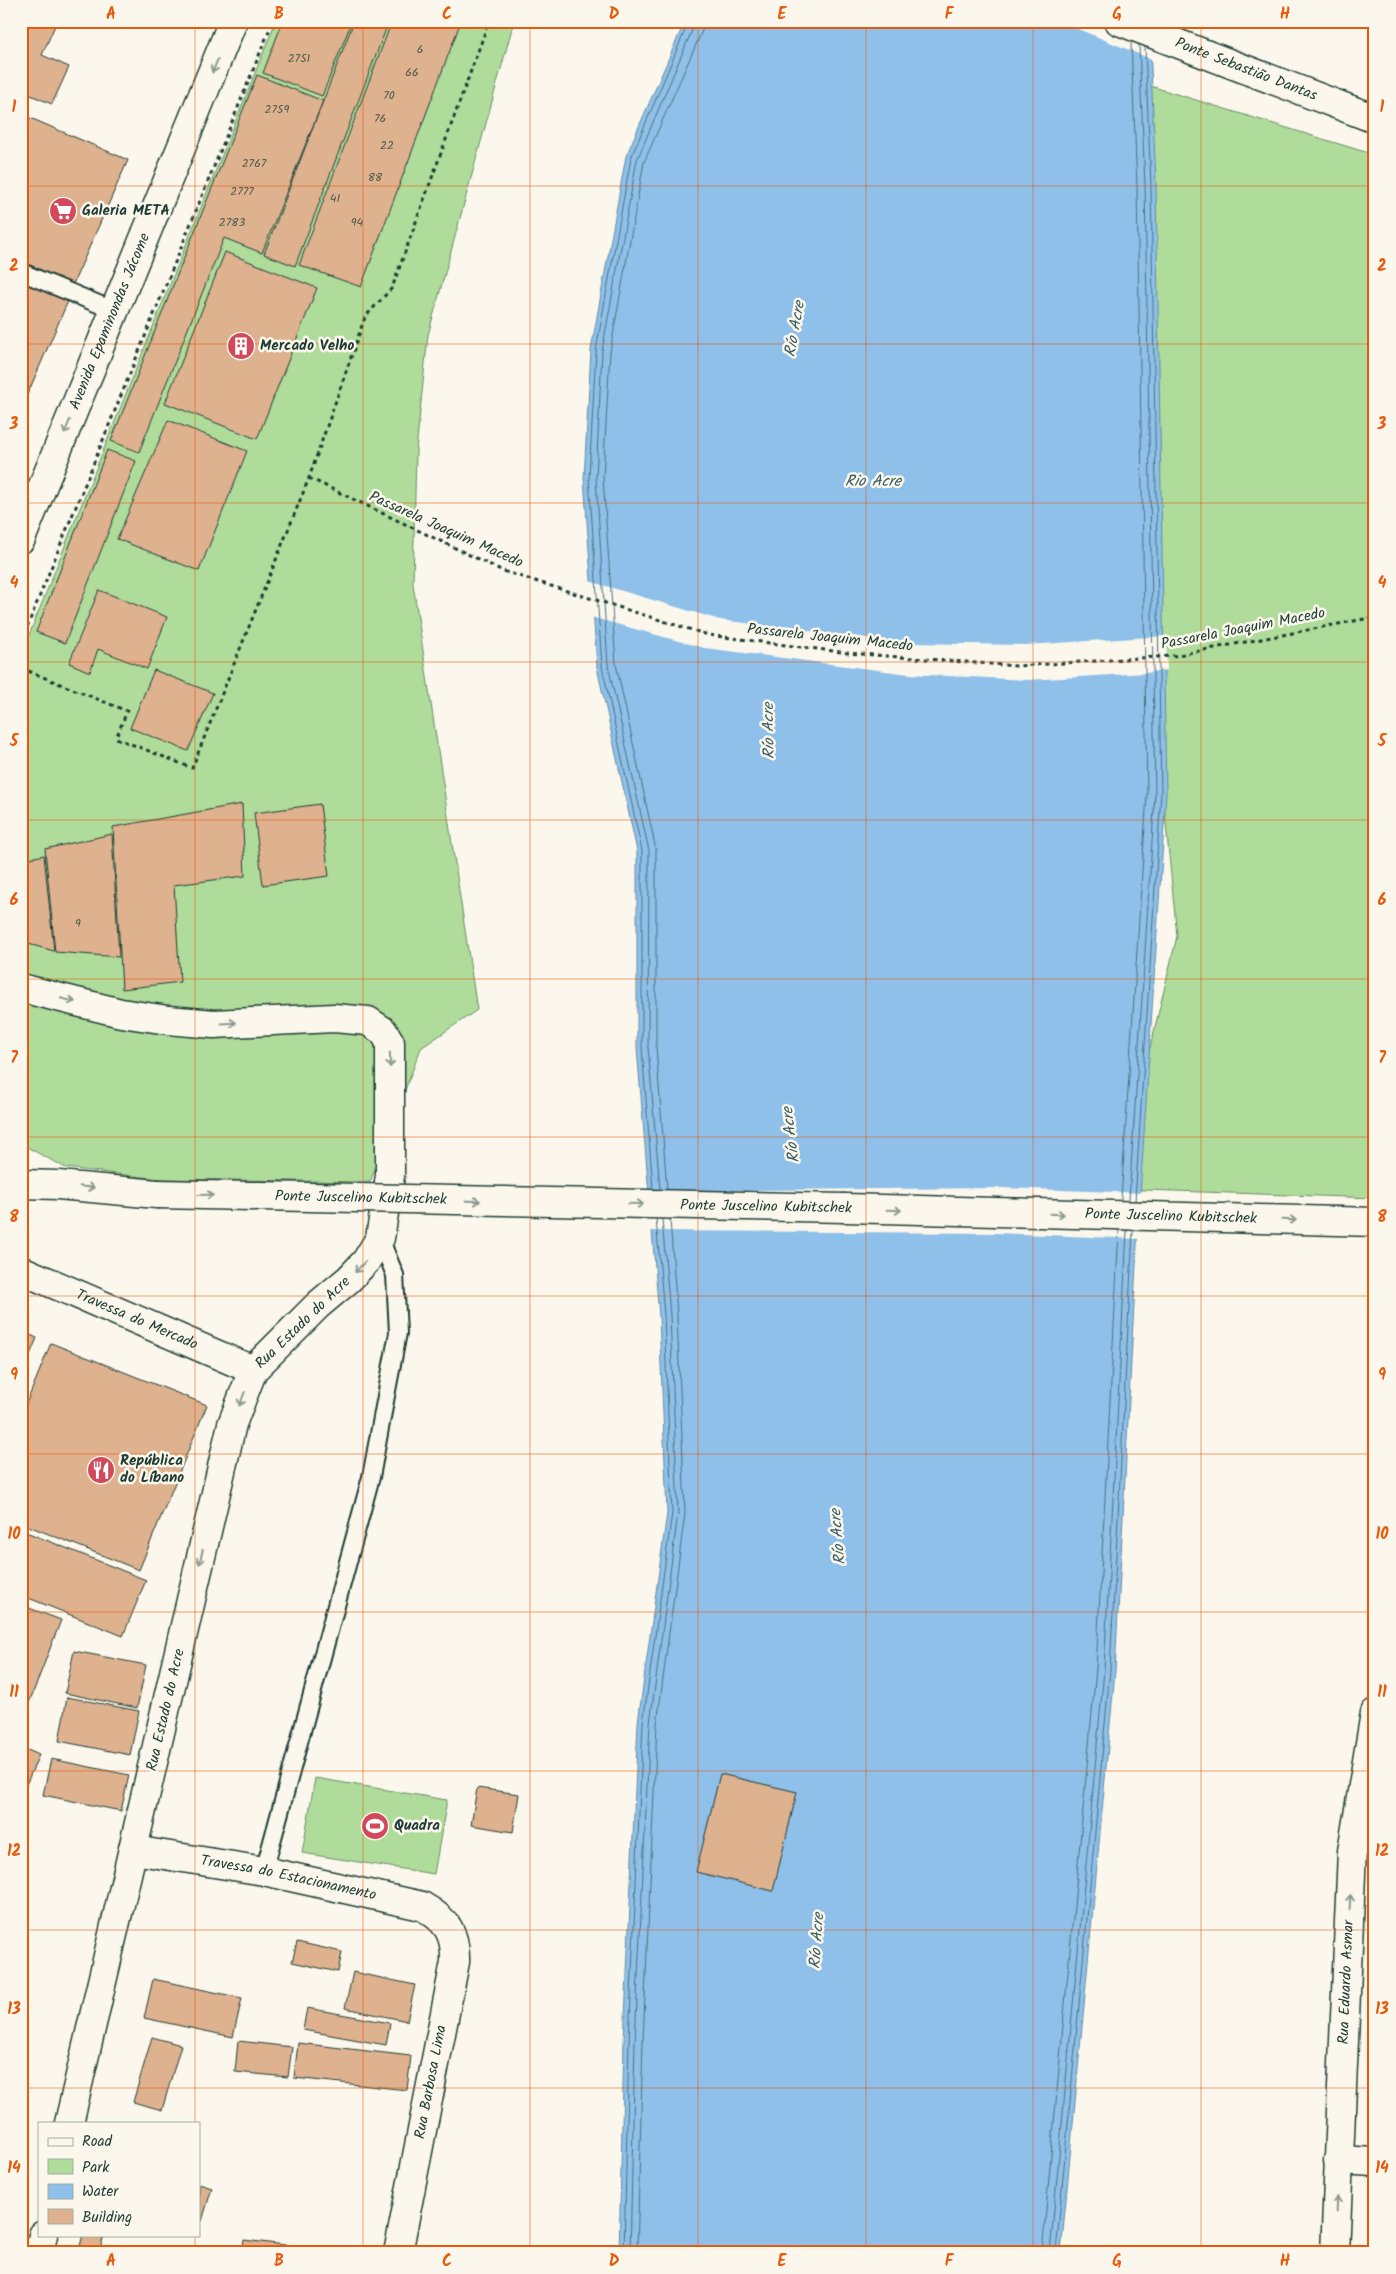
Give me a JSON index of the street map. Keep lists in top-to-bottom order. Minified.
{"streets":{"street":["Ponte Sebastião Dantas","Avenida Epaminondas Jácome","Ponte Juscelino Kubitschek","Travessa do Mercado","Rua Estado do Acre","Travessa do Estacionamento","Rua Eduardo Asmar","Rua Barbosa Lima"],"path":["Passarela Joaquim Macedo"]},"crossings":[["Travessa do Mercado","Rua Estado do Acre"],["Rua Estado do Acre","Travessa do Estacionamento"],["Travessa do Estacionamento","Rua Barbosa Lima"]],"one_way":["Avenida Epaminondas Jácome","Ponte Juscelino Kubitschek","Rua Eduardo Asmar"],"water":["Río Acre","Rio Acre"],"places":{"supermarket":["Galeria META"],"building":["Mercado Velho"],"restaurant":["República do Líbano"],"sports":["Quadra"]},"house_numbers":["6","2751","66","70","2759","76","22","2767","88","2777","41","2783","94","9"],"legend":["Road","Park","Water","Building"],"grid":{"columns":["A","B","C","D","E","F","G","H"],"rows":["1","2","3","4","5","6","7","8","9","10","11","12","13","14"]}}
